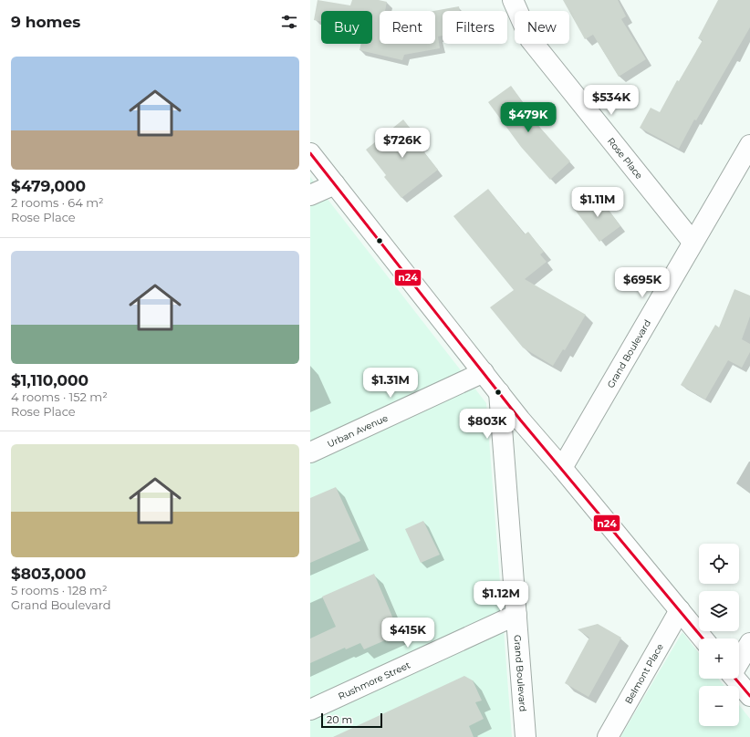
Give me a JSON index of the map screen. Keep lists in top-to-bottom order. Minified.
{"streets":{"street":["Rose Place","Grand Boulevard","Urban Avenue","Belmont Place","Rushmore Street"]},"crossings":[["Rose Place","Grand Boulevard"],["Grand Boulevard","Rushmore Street"]],"lines":["transit line n24"],"scale_bar":"20 m","page":{"heading":"9 homes","chip":["Buy","Rent","Filters","New"],"list":[{"name":"$479,000","note":"2 rooms · 64 m² · Rose Place"},{"name":"$1,110,000","note":"4 rooms · 152 m² · Rose Place"},{"name":"$803,000","note":"5 rooms · 128 m² · Grand Boulevard"}],"price":["$534K","$479K","$726K","$1.11M","$695K","$1.31M","$803K","$1.12M","$415K"],"map_buttons":["+","−"],"scale":"20 m"}}
